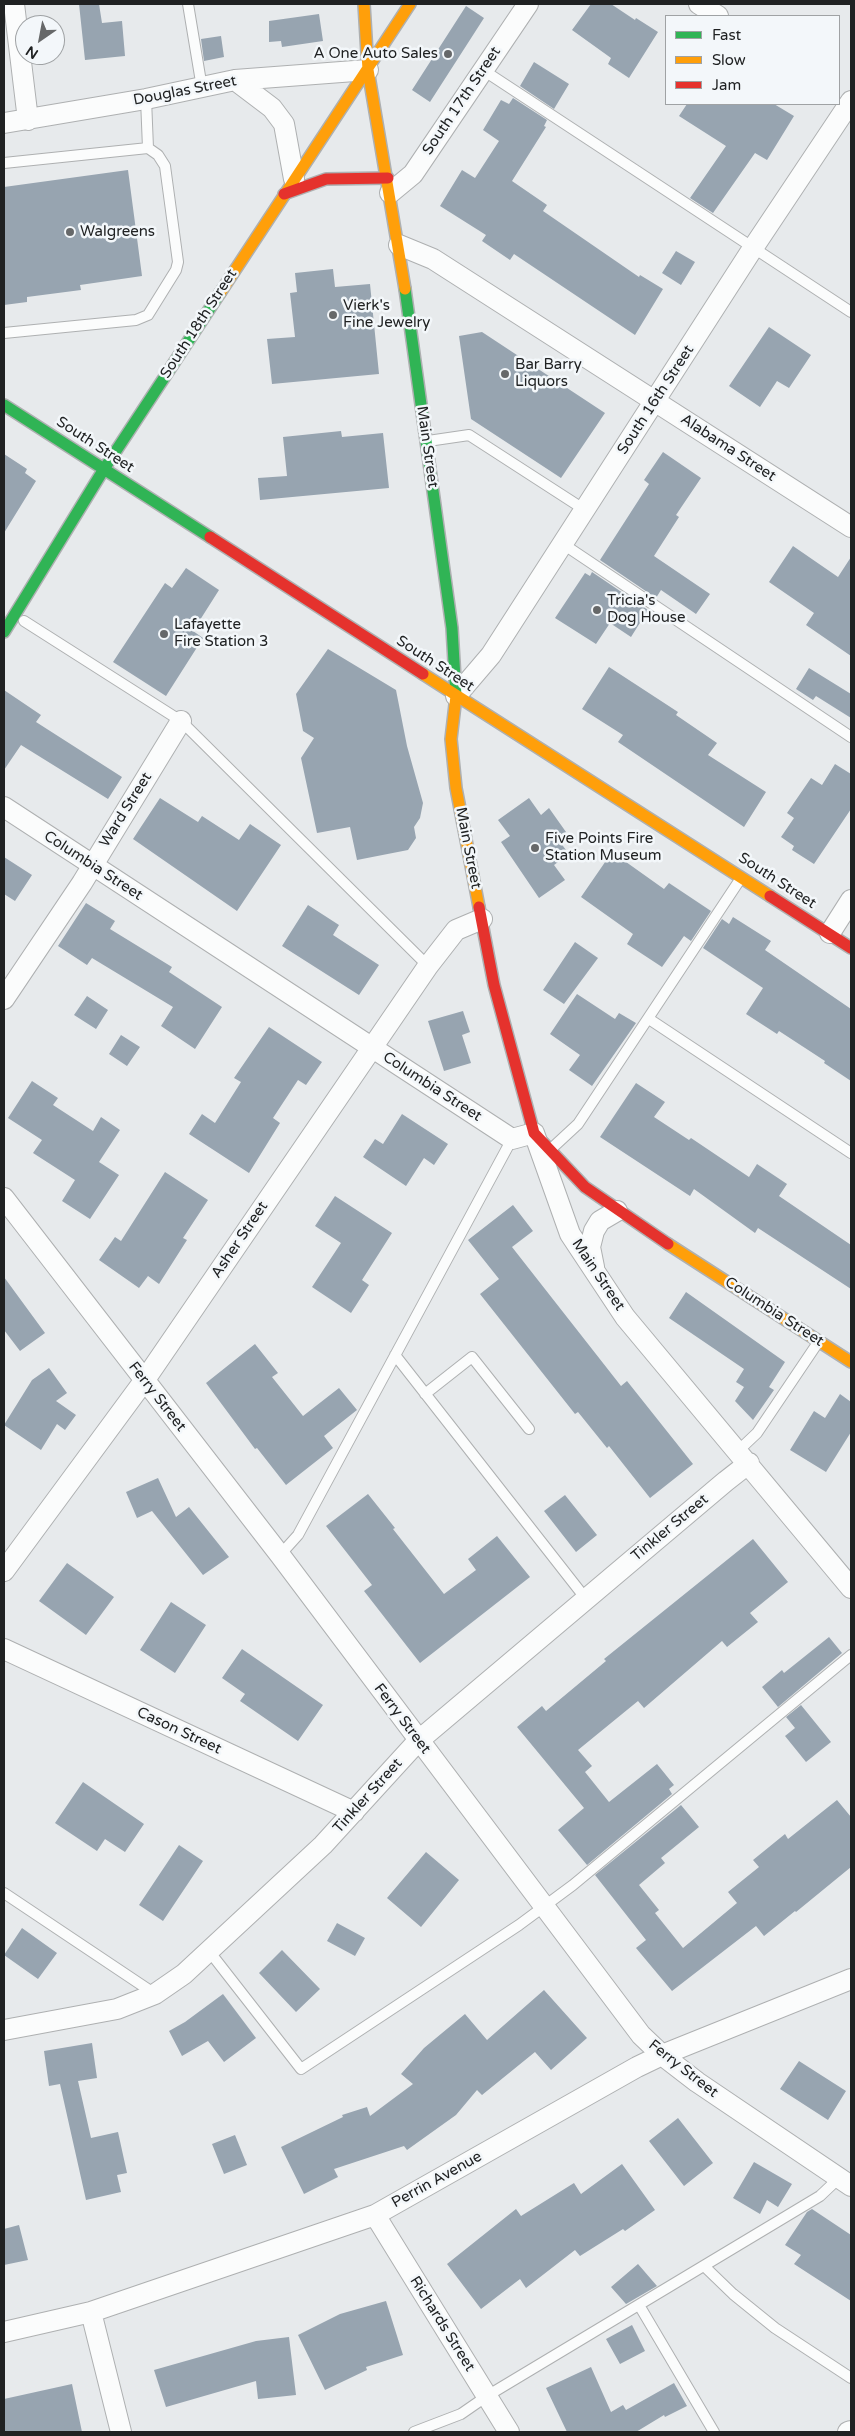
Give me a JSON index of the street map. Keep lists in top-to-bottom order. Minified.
{"streets":{"main road":["South 18th Street","South Street","Main Street","Columbia Street"],"street":["Douglas Street","South 17th Street","South 16th Street","Alabama Street","Ward Street","Asher Street","Ferry Street","Tinkler Street","Cason Street","Perrin Avenue","Richards Street"]},"crossings":[["Douglas Street","South 18th Street"],["Douglas Street","Main Street"],["South 17th Street","Main Street"],["South 18th Street","South Street"],["South 18th Street","Main Street"],["South 16th Street","South Street"],["South 16th Street","Main Street"],["South 16th Street","Alabama Street"],["South Street","Main Street"],["Main Street","Alabama Street"],["Main Street","Columbia Street"],["Main Street","Asher Street"],["Main Street","Tinkler Street"],["Ward Street","Columbia Street"],["Columbia Street","Asher Street"],["Asher Street","Ferry Street"],["Ferry Street","Tinkler Street"],["Ferry Street","Perrin Avenue"],["Tinkler Street","Cason Street"],["Perrin Avenue","Richards Street"]],"places":["A One Auto Sales","Walgreens","Vierk's Fine Jewelry","Bar Barry Liquors","Tricia's Dog House","Lafayette Fire Station 3","Five Points Fire Station Museum"],"legend":["Fast","Slow","Jam"],"north":"bottom left"}
